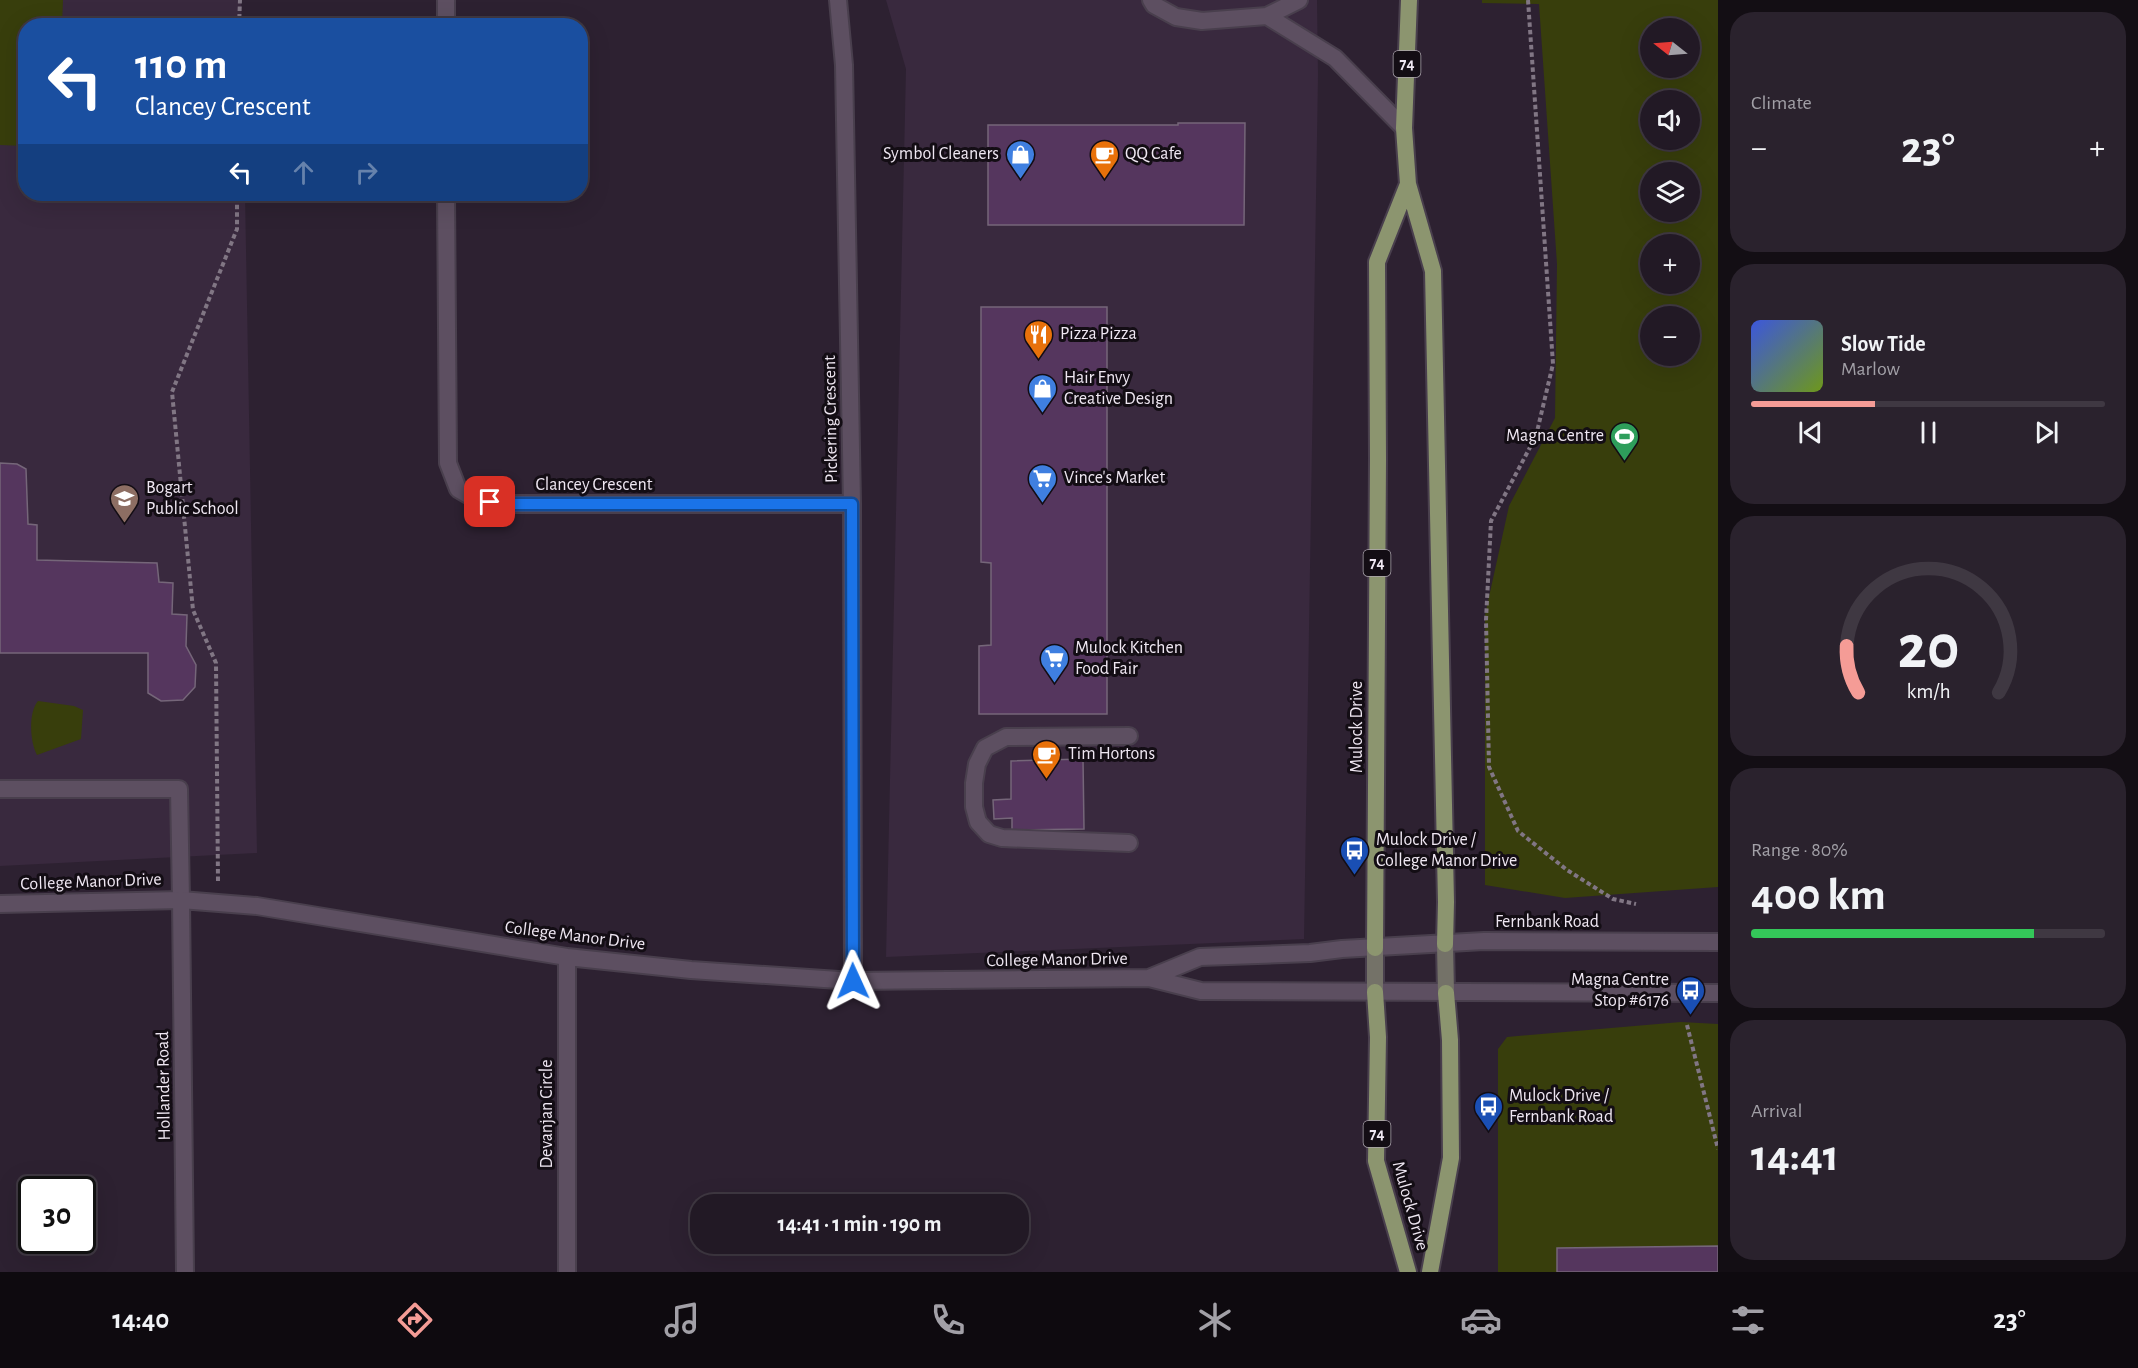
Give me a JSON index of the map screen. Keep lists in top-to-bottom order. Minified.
{"streets":{"main road":["74","Mulock Drive"],"street":["Pickering Crescent","Clancey Crescent","College Manor Drive","Fernbank Road","Hollander Road","Devanjan Circle"]},"crossings":[["Pickering Crescent","Clancey Crescent"],["Pickering Crescent","College Manor Drive"],["Mulock Drive","College Manor Drive"],["Mulock Drive","Fernbank Road"],["College Manor Drive","Fernbank Road"],["College Manor Drive","Hollander Road"],["College Manor Drive","Devanjan Circle"]],"places":{"shop":["Symbol Cleaners","Hair Envy Creative Design"],"cafe":["QQ Cafe","Tim Hortons"],"restaurant":["Pizza Pizza"],"sports":["Magna Centre"],"supermarket":["Vince's Market","Mulock Kitchen Food Fair"],"school or university":["Bogart Public School"],"bus stop":["Mulock Drive / College Manor Drive","Magna Centre Stop #6176","Mulock Drive / Fernbank Road"]},"north":"left","page":{"tile":["Climate",["Range · 80%","400 km"],["Arrival","14:41"]],"map_buttons":["+","−"],"turn":["110 m","Clancey Crescent"],"heat":["−","23°","+"],"song":["Slow Tide","Marlow"],"limit":"30","trip":"14:41 · 1 min · 190 m","tabs":["14:40","23°"],"gauge":["20","km/h"]}}
